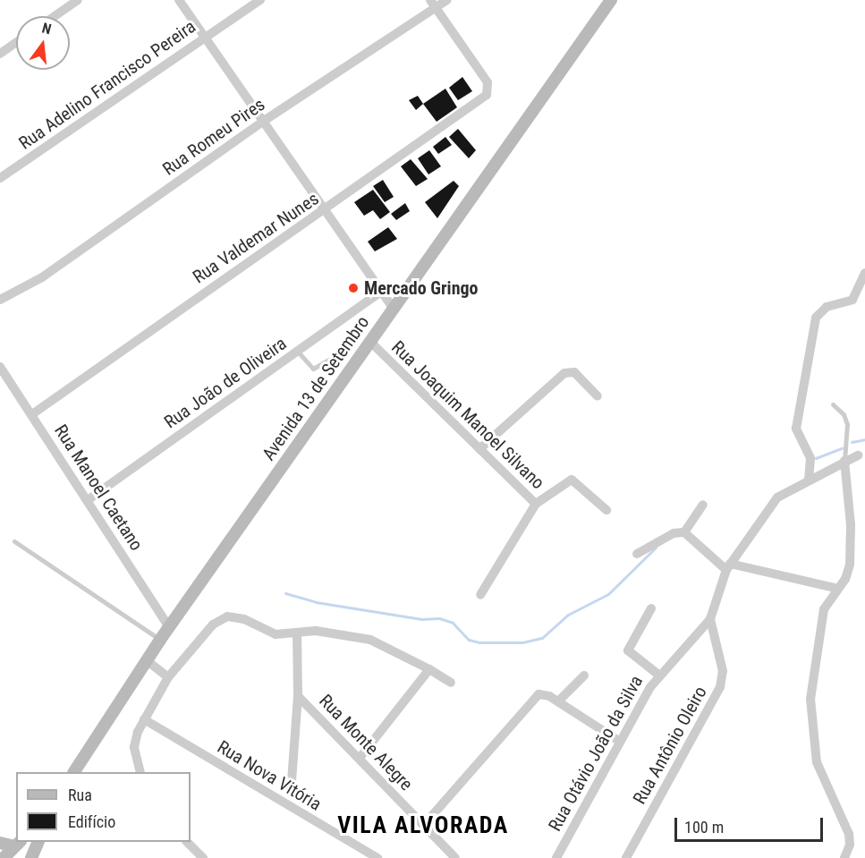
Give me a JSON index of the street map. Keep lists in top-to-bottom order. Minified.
{"streets":{"main road":["Avenida 13 de Setembro"],"street":["Rua Adelino Francisco Pereira","Rua Romeu Pires","Rua Valdemar Nunes","Rua João de Oliveira","Rua Joaquim Manoel Silvano","Rua Manoel Caetano","Rua Monte Alegre","Rua Antônio Oleiro","Rua Otávio João da Silva","Rua Nova Vitória"]},"crossings":[["Rua Romeu Pires","Rua Valdemar Nunes"],["Rua Valdemar Nunes","Rua Manoel Caetano"],["Rua João de Oliveira","Rua Manoel Caetano"],["Avenida 13 de Setembro","Rua Joaquim Manoel Silvano"],["Avenida 13 de Setembro","Rua Manoel Caetano"],["Rua Antônio Oleiro","Rua Otávio João da Silva"]],"districts":["VILA ALVORADA"],"places":["Mercado Gringo"],"legend":["Rua","Edifício"],"scale_bar":"100 m","north":"top"}
